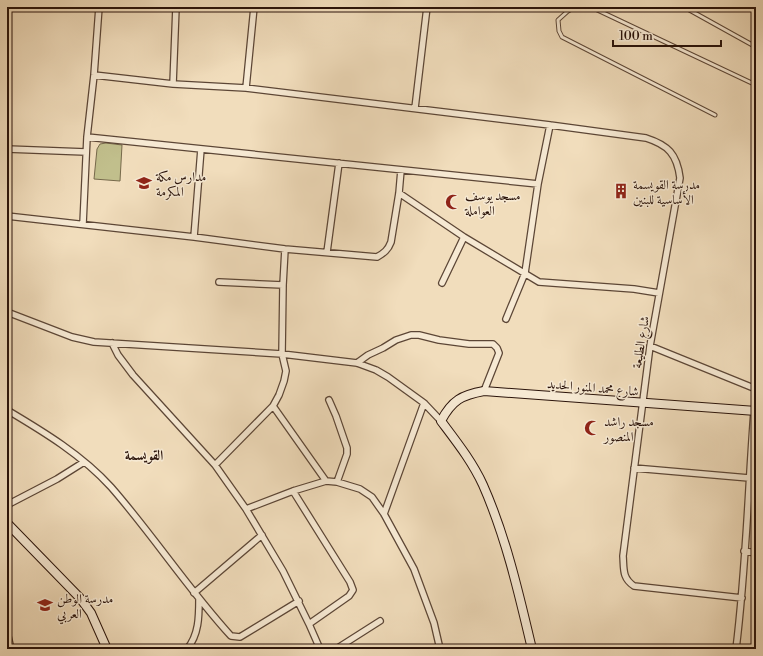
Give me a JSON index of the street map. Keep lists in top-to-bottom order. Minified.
{"streets":{"street":["شارع الطليعة","شارع محمد المنور الحديد"]},"crossings":[["شارع الطليعة","شارع محمد المنور الحديد"]],"districts":["القويسمة"],"places":{"school or university":["مدارس مكة المكرمة","مدرسة الوطن العربي"],"building":["مدرسة القويسمة الأساسية للبنين"],"mosque":["مسجد يوسف العواملة","مسجد راشد المنصور"]},"scale_bar":"100 m"}
